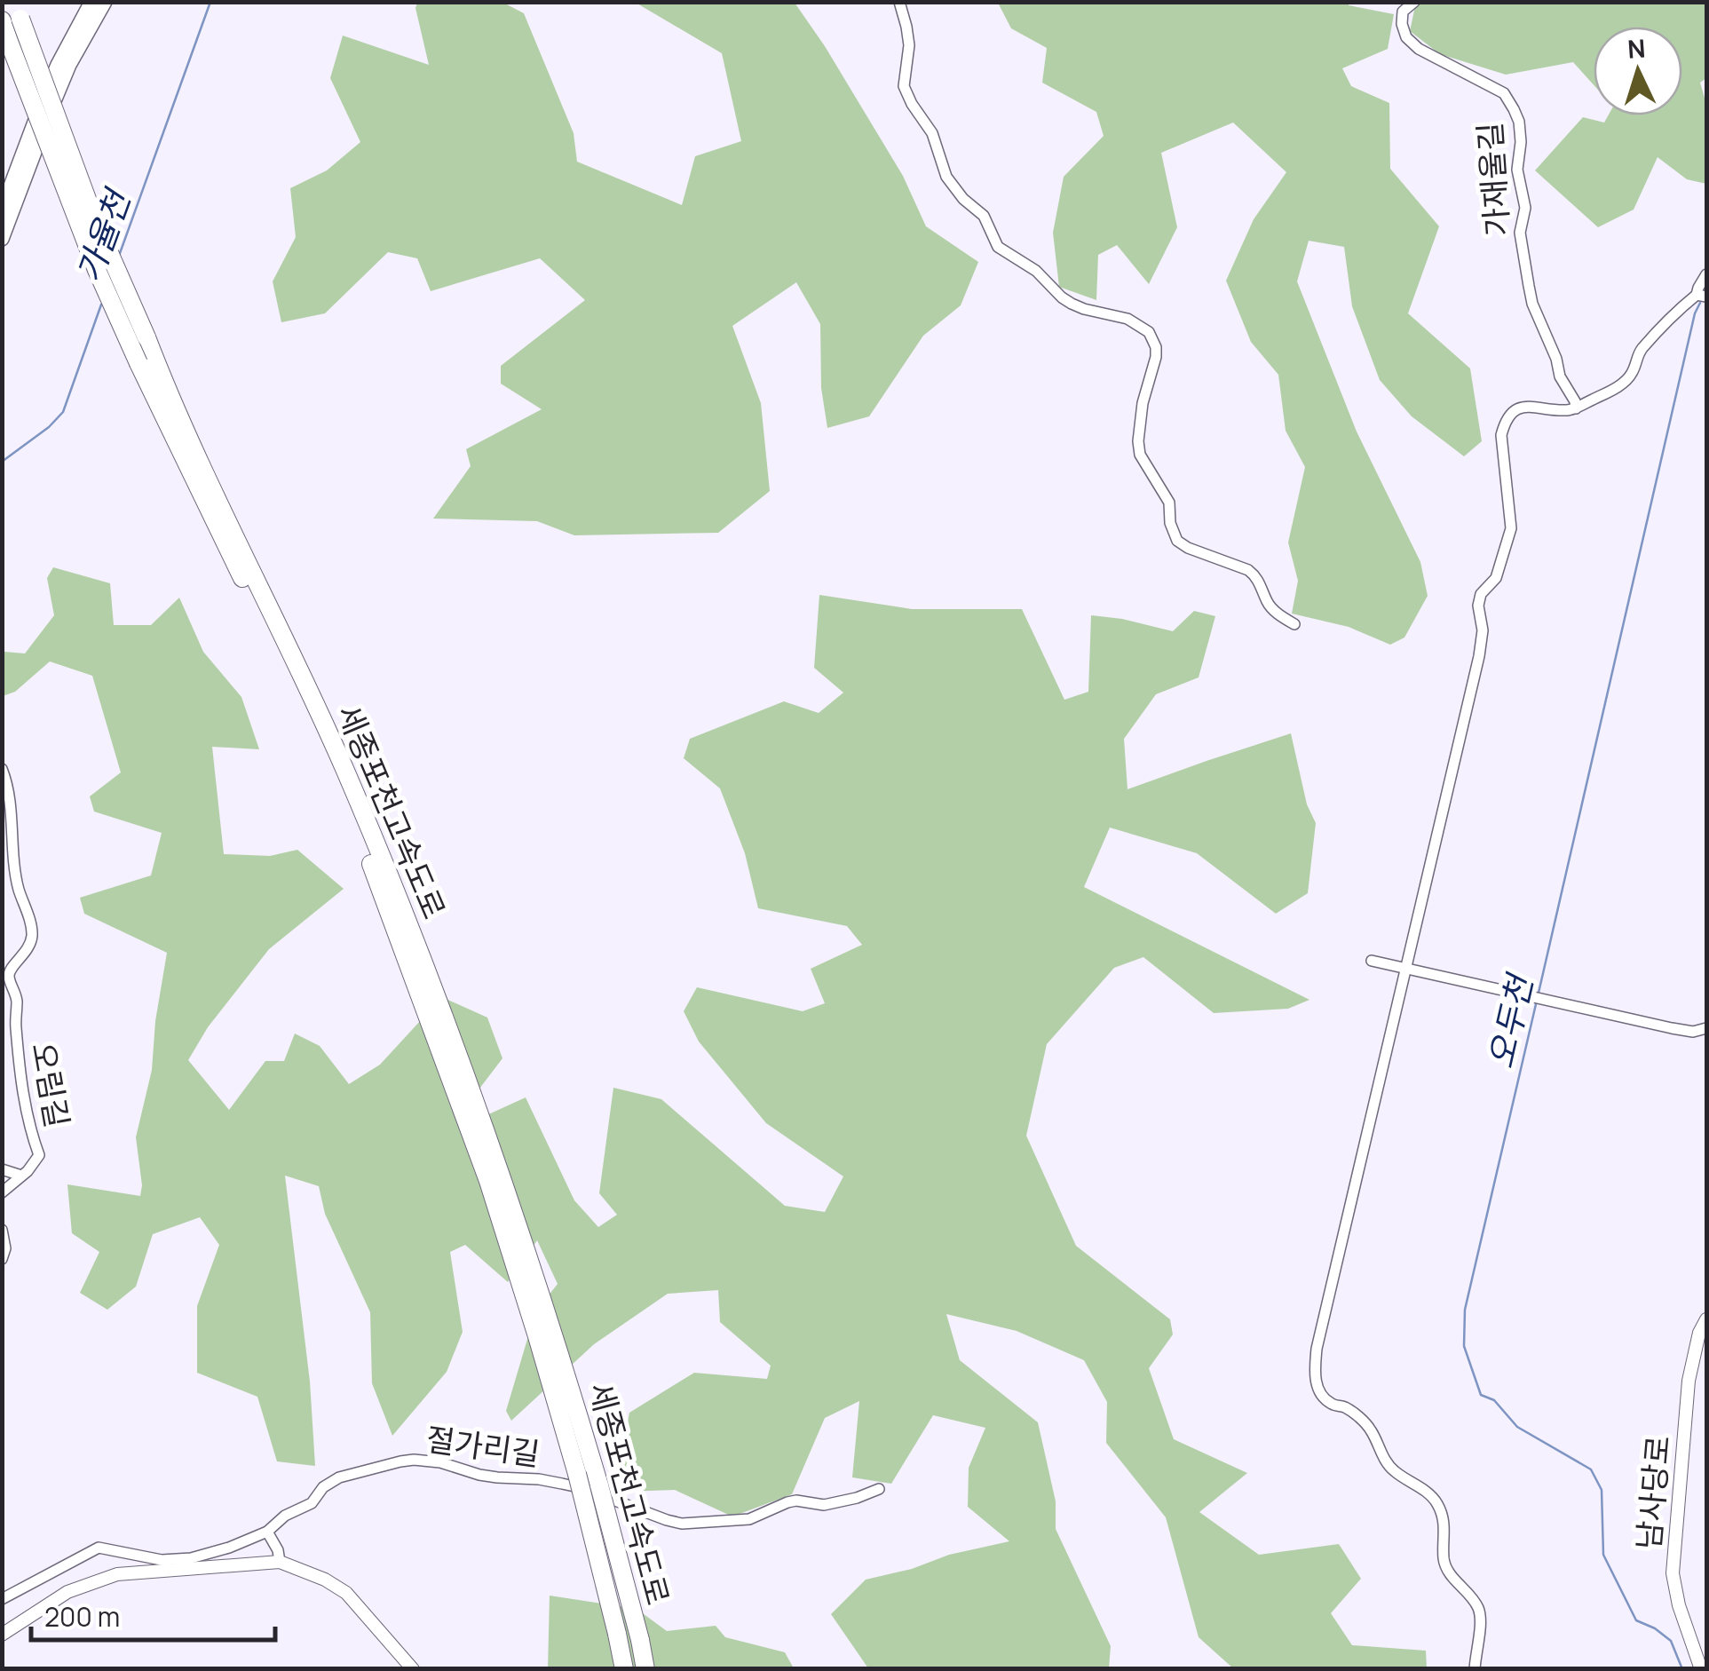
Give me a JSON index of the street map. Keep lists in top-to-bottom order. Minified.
{"streets":{"highway":["세종포천고속도로"],"street":["가재울길","오림길","절가리길","남사당로"]},"water":["가율천","오두천"],"scale_bar":"200 m","north":"top"}
